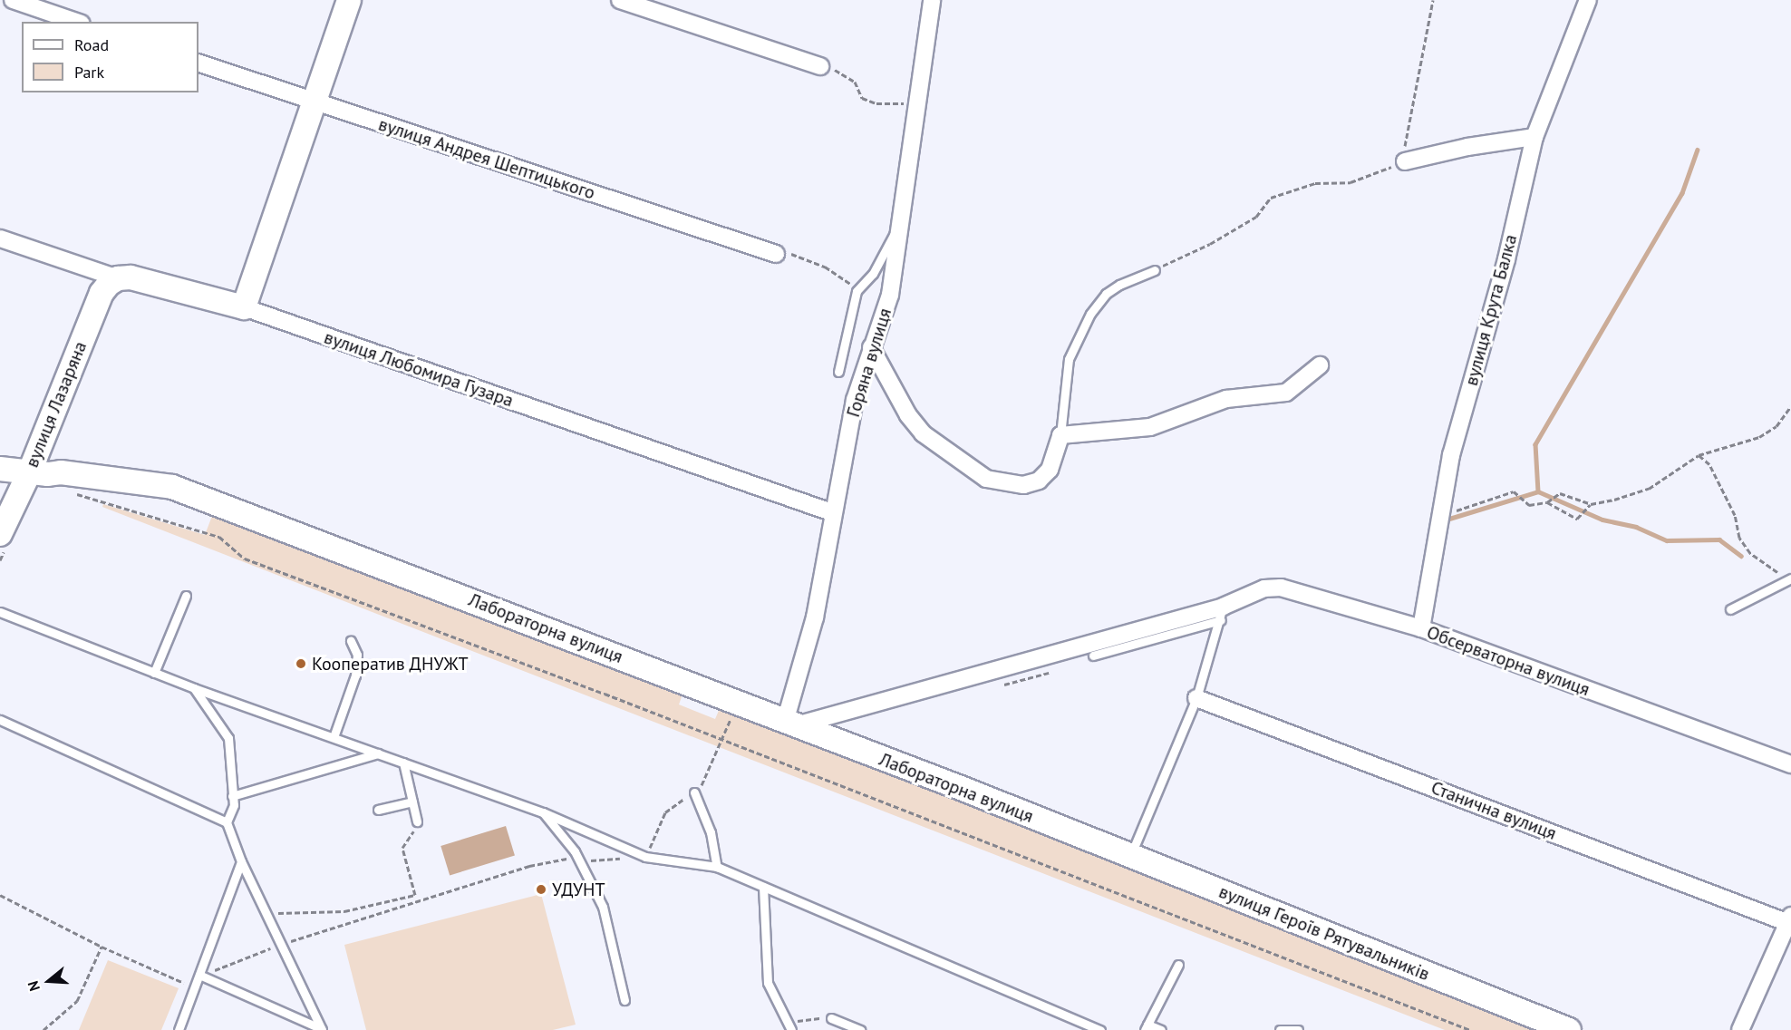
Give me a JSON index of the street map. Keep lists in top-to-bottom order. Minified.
{"streets":{"main road":["вулиця Любомира Гузара","вулиця Лазаряна","Лабораторна вулиця","вулиця Героїв Рятувальників"],"street":["вулиця Андрея Шептицького","вулиця Крута Балка","Горяна вулиця","Обсерваторна вулиця","Станична вулиця"]},"crossings":[["вулиця Крута Балка","Обсерваторна вулиця"],["Горяна вулиця","вулиця Любомира Гузара"],["Горяна вулиця","Лабораторна вулиця"],["вулиця Любомира Гузара","вулиця Лазаряна"],["вулиця Лазаряна","Лабораторна вулиця"],["Лабораторна вулиця","вулиця Героїв Рятувальників"]],"places":["Кооператив ДНУЖТ","УДУНТ"],"legend":["Road","Park"],"north":"left"}
